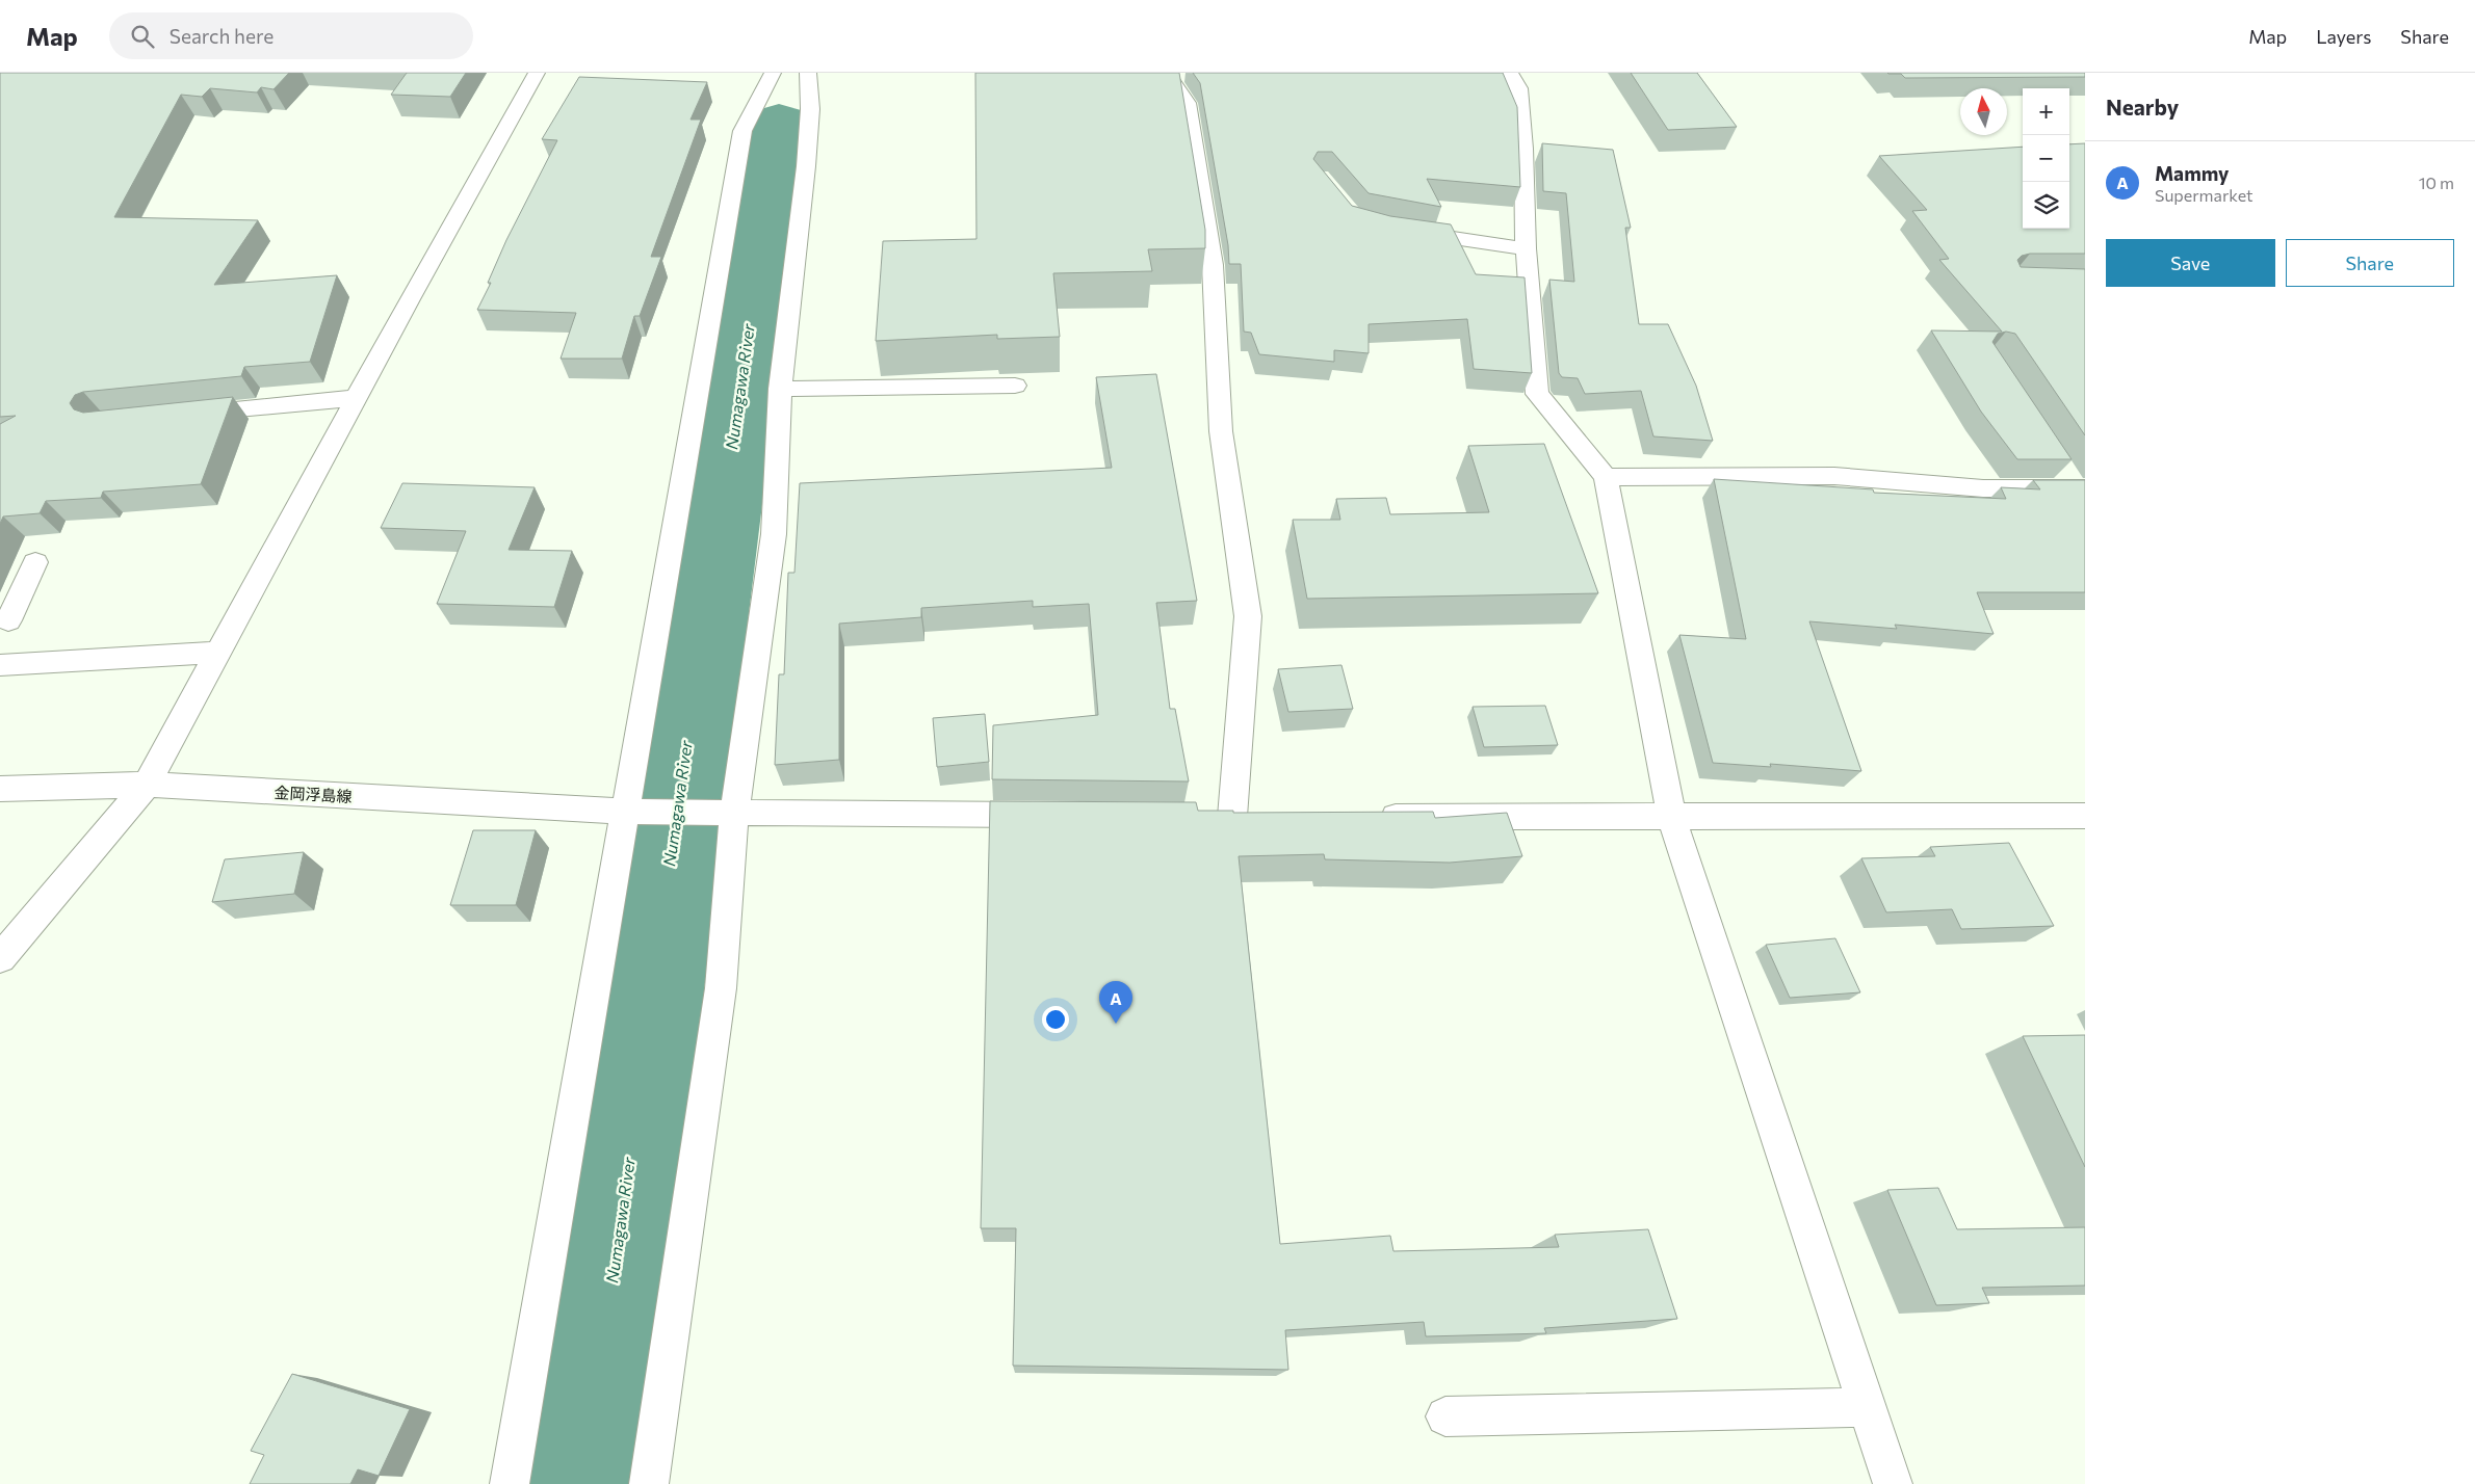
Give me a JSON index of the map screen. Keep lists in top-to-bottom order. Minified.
{"streets":{"street":["金岡浮島線"]},"water":["Numagawa River"],"north":"top","page":{"header":"Map","search":"Search here","nav":["Map","Layers","Share"],"heading":"Nearby","map_buttons":["+","−"],"list":[{"mark":"A","name":"Mammy","note":"Supermarket","value":"10 m"}],"buttons":["Save","Share"],"pins":"A"}}
